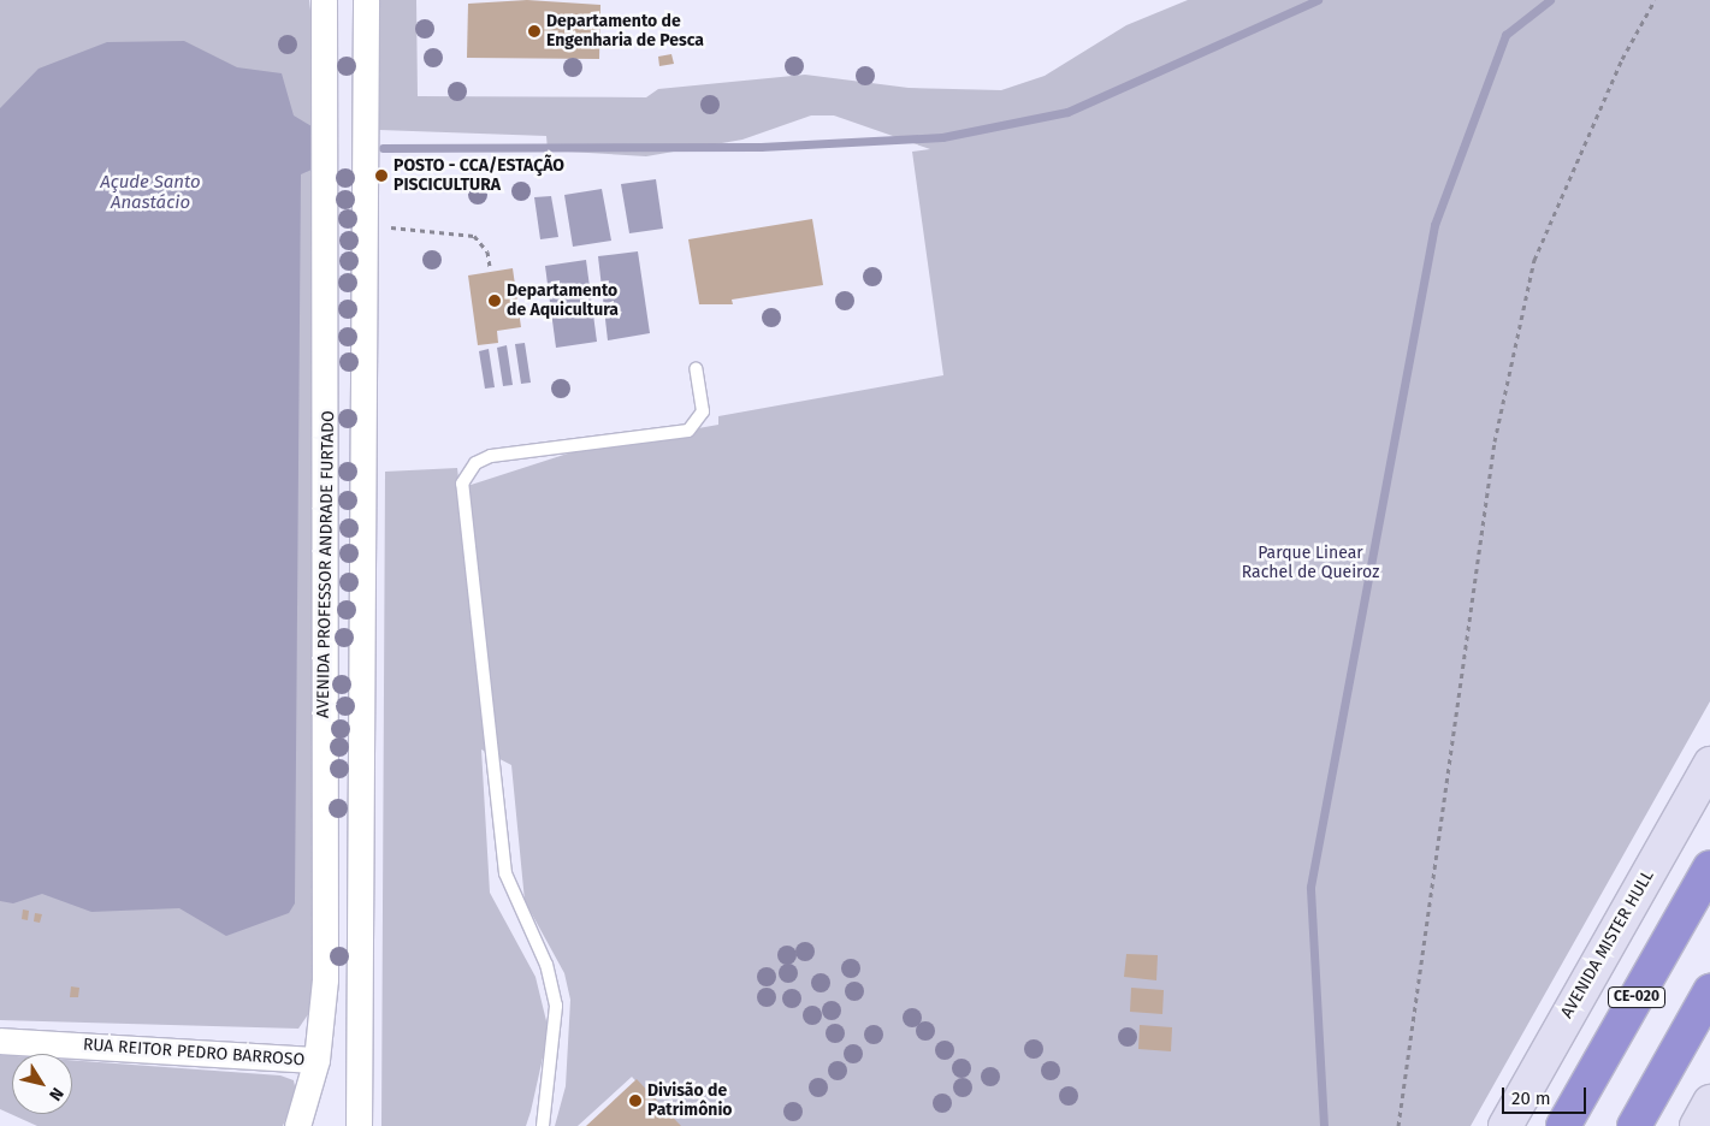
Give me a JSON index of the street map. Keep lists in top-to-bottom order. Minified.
{"streets":{"highway":["CE-020"],"main road":["AVENIDA MISTER HULL"],"street":["AVENIDA PROFESSOR ANDRADE FURTADO","RUA REITOR PEDRO BARROSO"]},"crossings":[["AVENIDA PROFESSOR ANDRADE FURTADO","RUA REITOR PEDRO BARROSO"]],"water":["Açude Santo Anastácio"],"parks":["Parque Linear Rachel de Queiroz"],"places":["Departamento de Engenharia de Pesca","POSTO - CCA/ESTAÇÃO PISCICULTURA","Departamento de Aquicultura","Divisão de Patrimônio"],"scale_bar":"20 m","north":"bottom right"}
